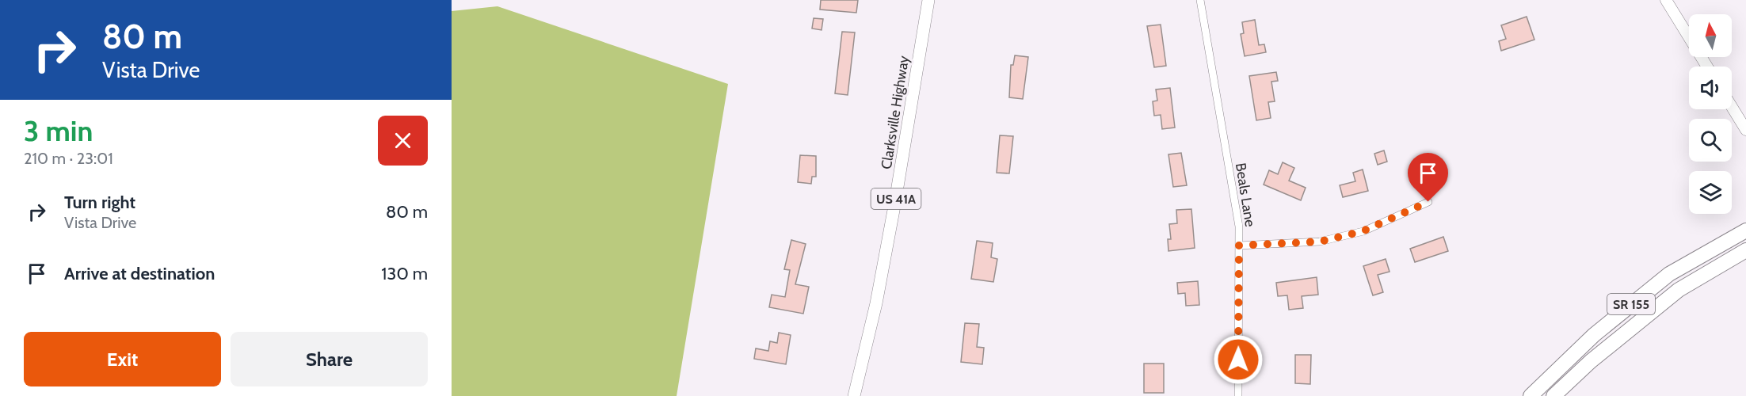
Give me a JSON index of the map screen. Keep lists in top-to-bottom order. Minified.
{"streets":{"highway":["SR 155"],"main road":["Clarksville Highway","US 41A"],"street":["Beals Lane"]},"north":"top","page":{"turn":["80 m","Vista Drive"],"heading":["3 min","210 m · 23:01"],"list":[{"name":"Turn right","note":"Vista Drive","value":"80 m"},{"name":"Arrive at destination","value":"130 m"}],"buttons":["Exit","Share"]}}
